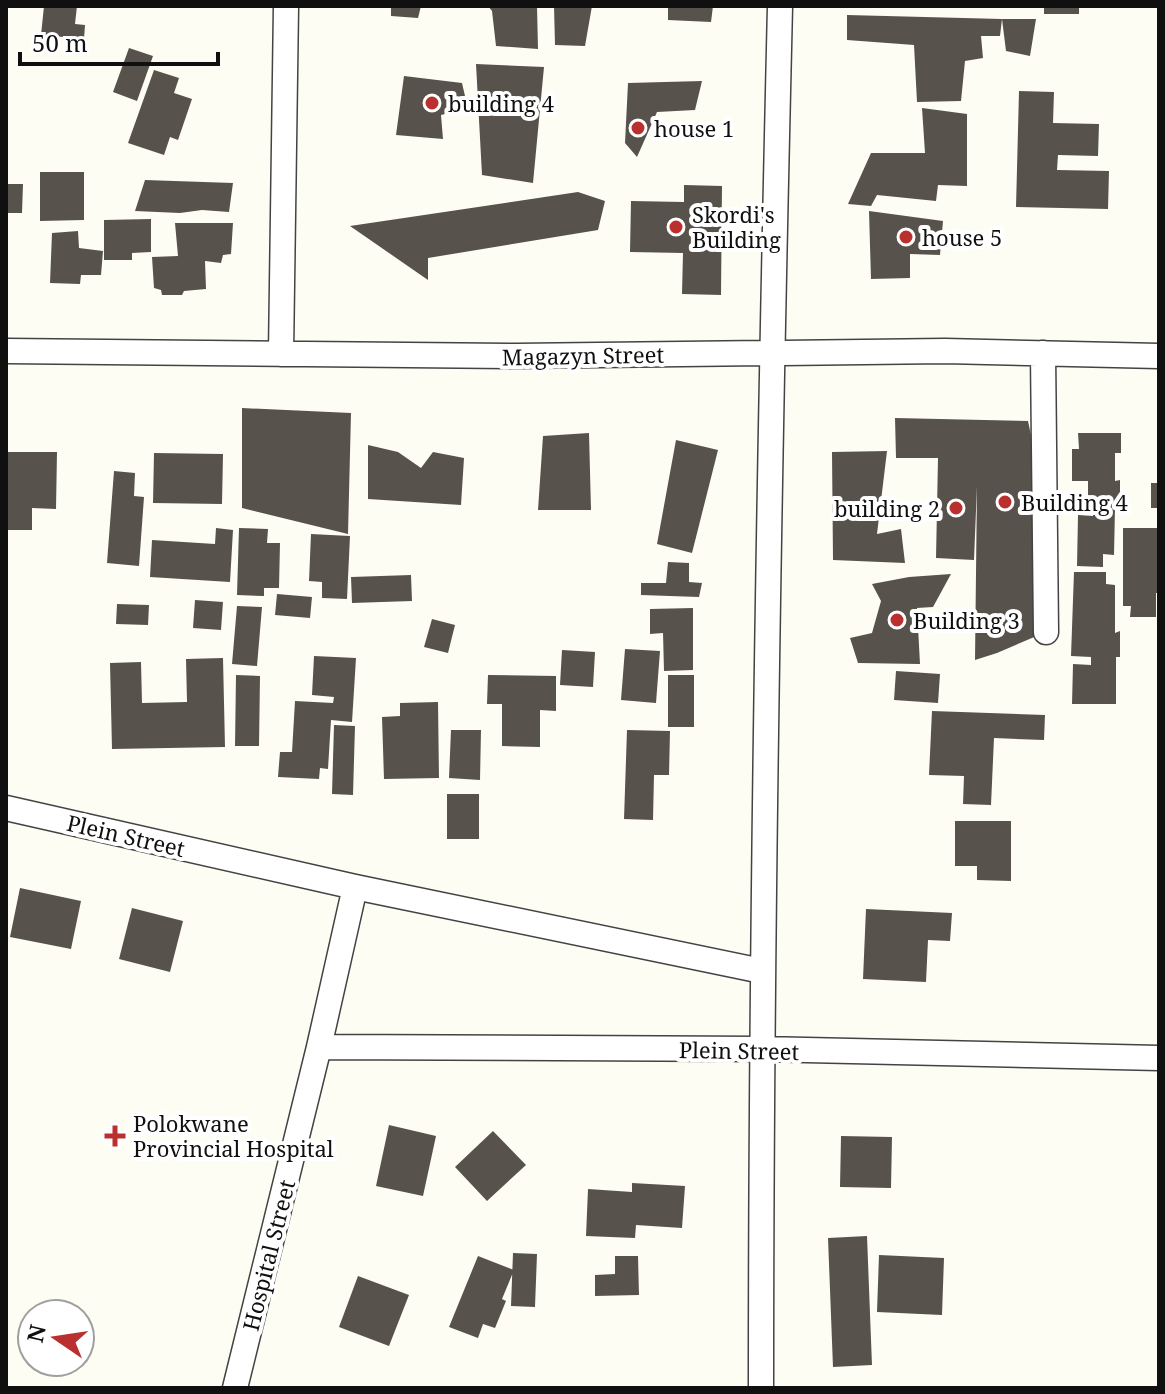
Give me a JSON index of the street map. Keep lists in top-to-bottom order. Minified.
{"streets":{"street":["Magazyn Street","Plein Street","Hospital Street"]},"crossings":[["Plein Street","Hospital Street"]],"places":{"other":["building 4","house 1","Skordi's Building","house 5","Building 4","building 2","Building 3"],"health":["Polokwane Provincial Hospital"]},"scale_bar":"50 m","north":"left"}
